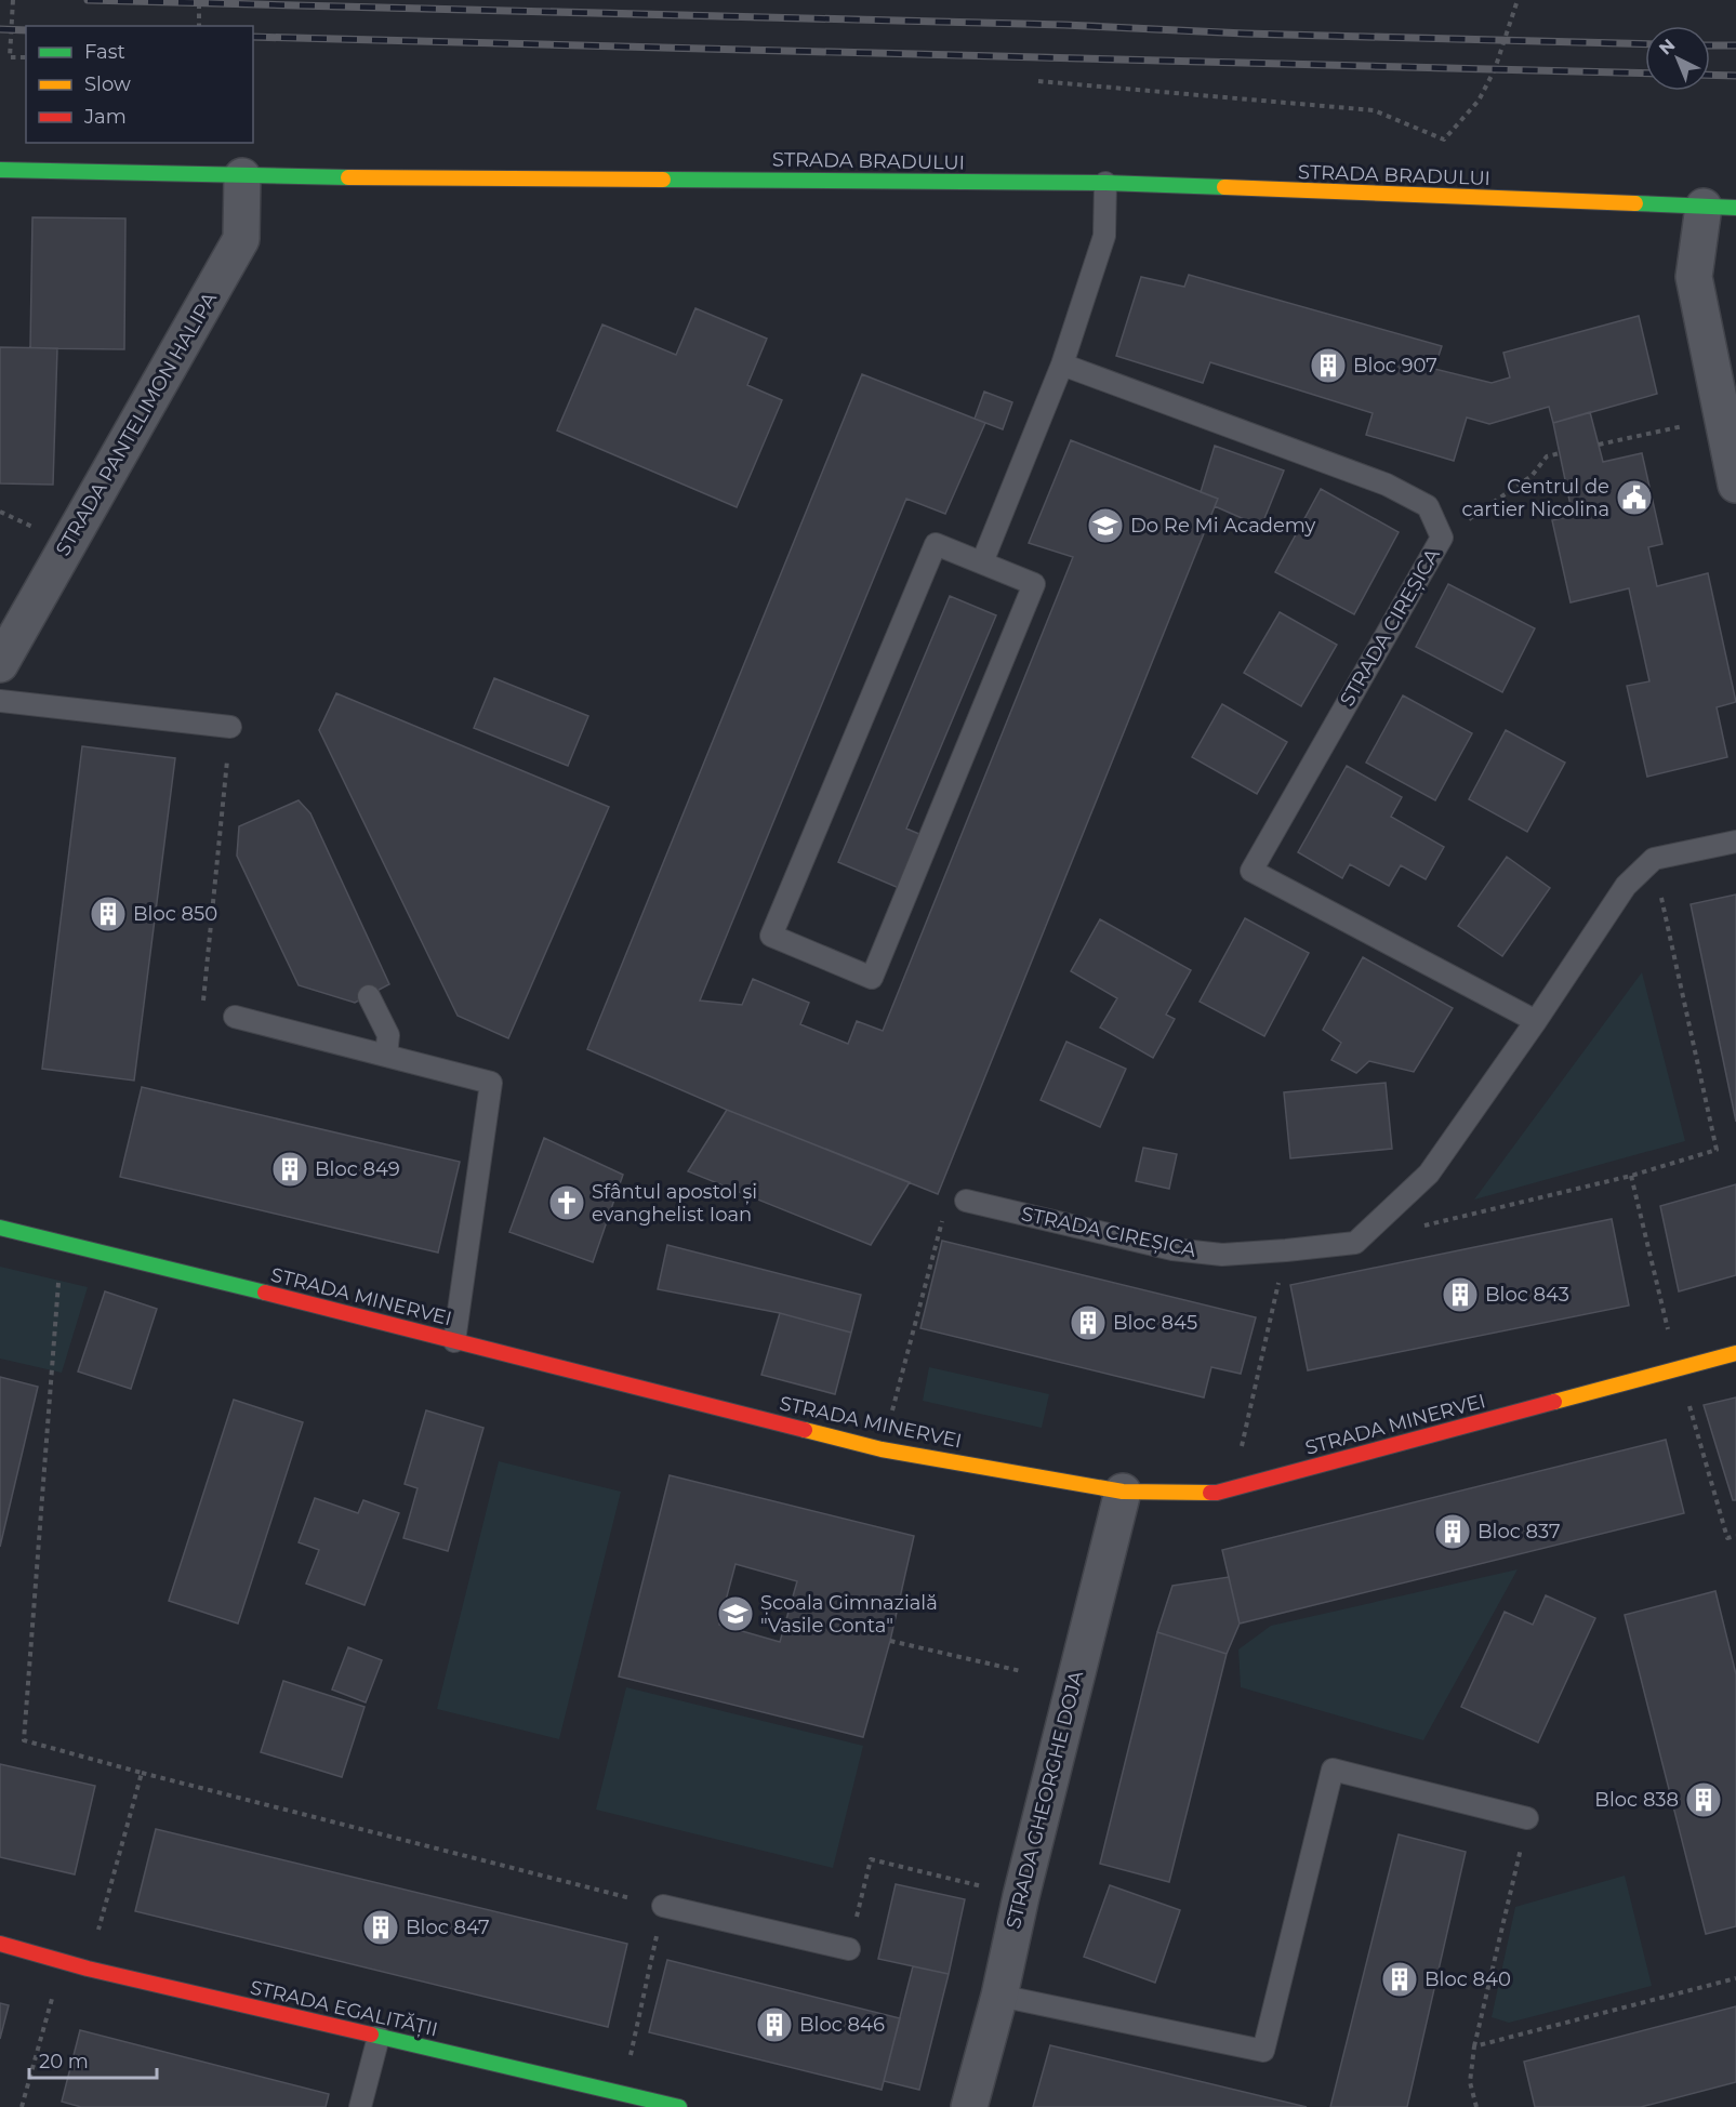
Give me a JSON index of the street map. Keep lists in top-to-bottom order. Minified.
{"streets":{"street":["STRADA BRADULUI","STRADA PANTELIMON HALIPA","STRADA MINERVEI","STRADA GHEORGHE DOJA","STRADA EGALITĂȚII"],"lane":["STRADA CIREȘICA"]},"crossings":[["STRADA BRADULUI","STRADA PANTELIMON HALIPA"],["STRADA MINERVEI","STRADA GHEORGHE DOJA"]],"places":{"building":["Bloc 907","Bloc 850","Bloc 849","Bloc 843","Bloc 845","Bloc 837","Bloc 838","Bloc 847","Bloc 840","Bloc 846"],"public building":["Centrul de cartier Nicolina"],"school or university":["Do Re Mi Academy","Școala Gimnazială \"Vasile Conta\""],"church":["Sfântul apostol și evanghelist Ioan"]},"legend":["Fast","Slow","Jam"],"scale_bar":"20 m","north":"top left"}
